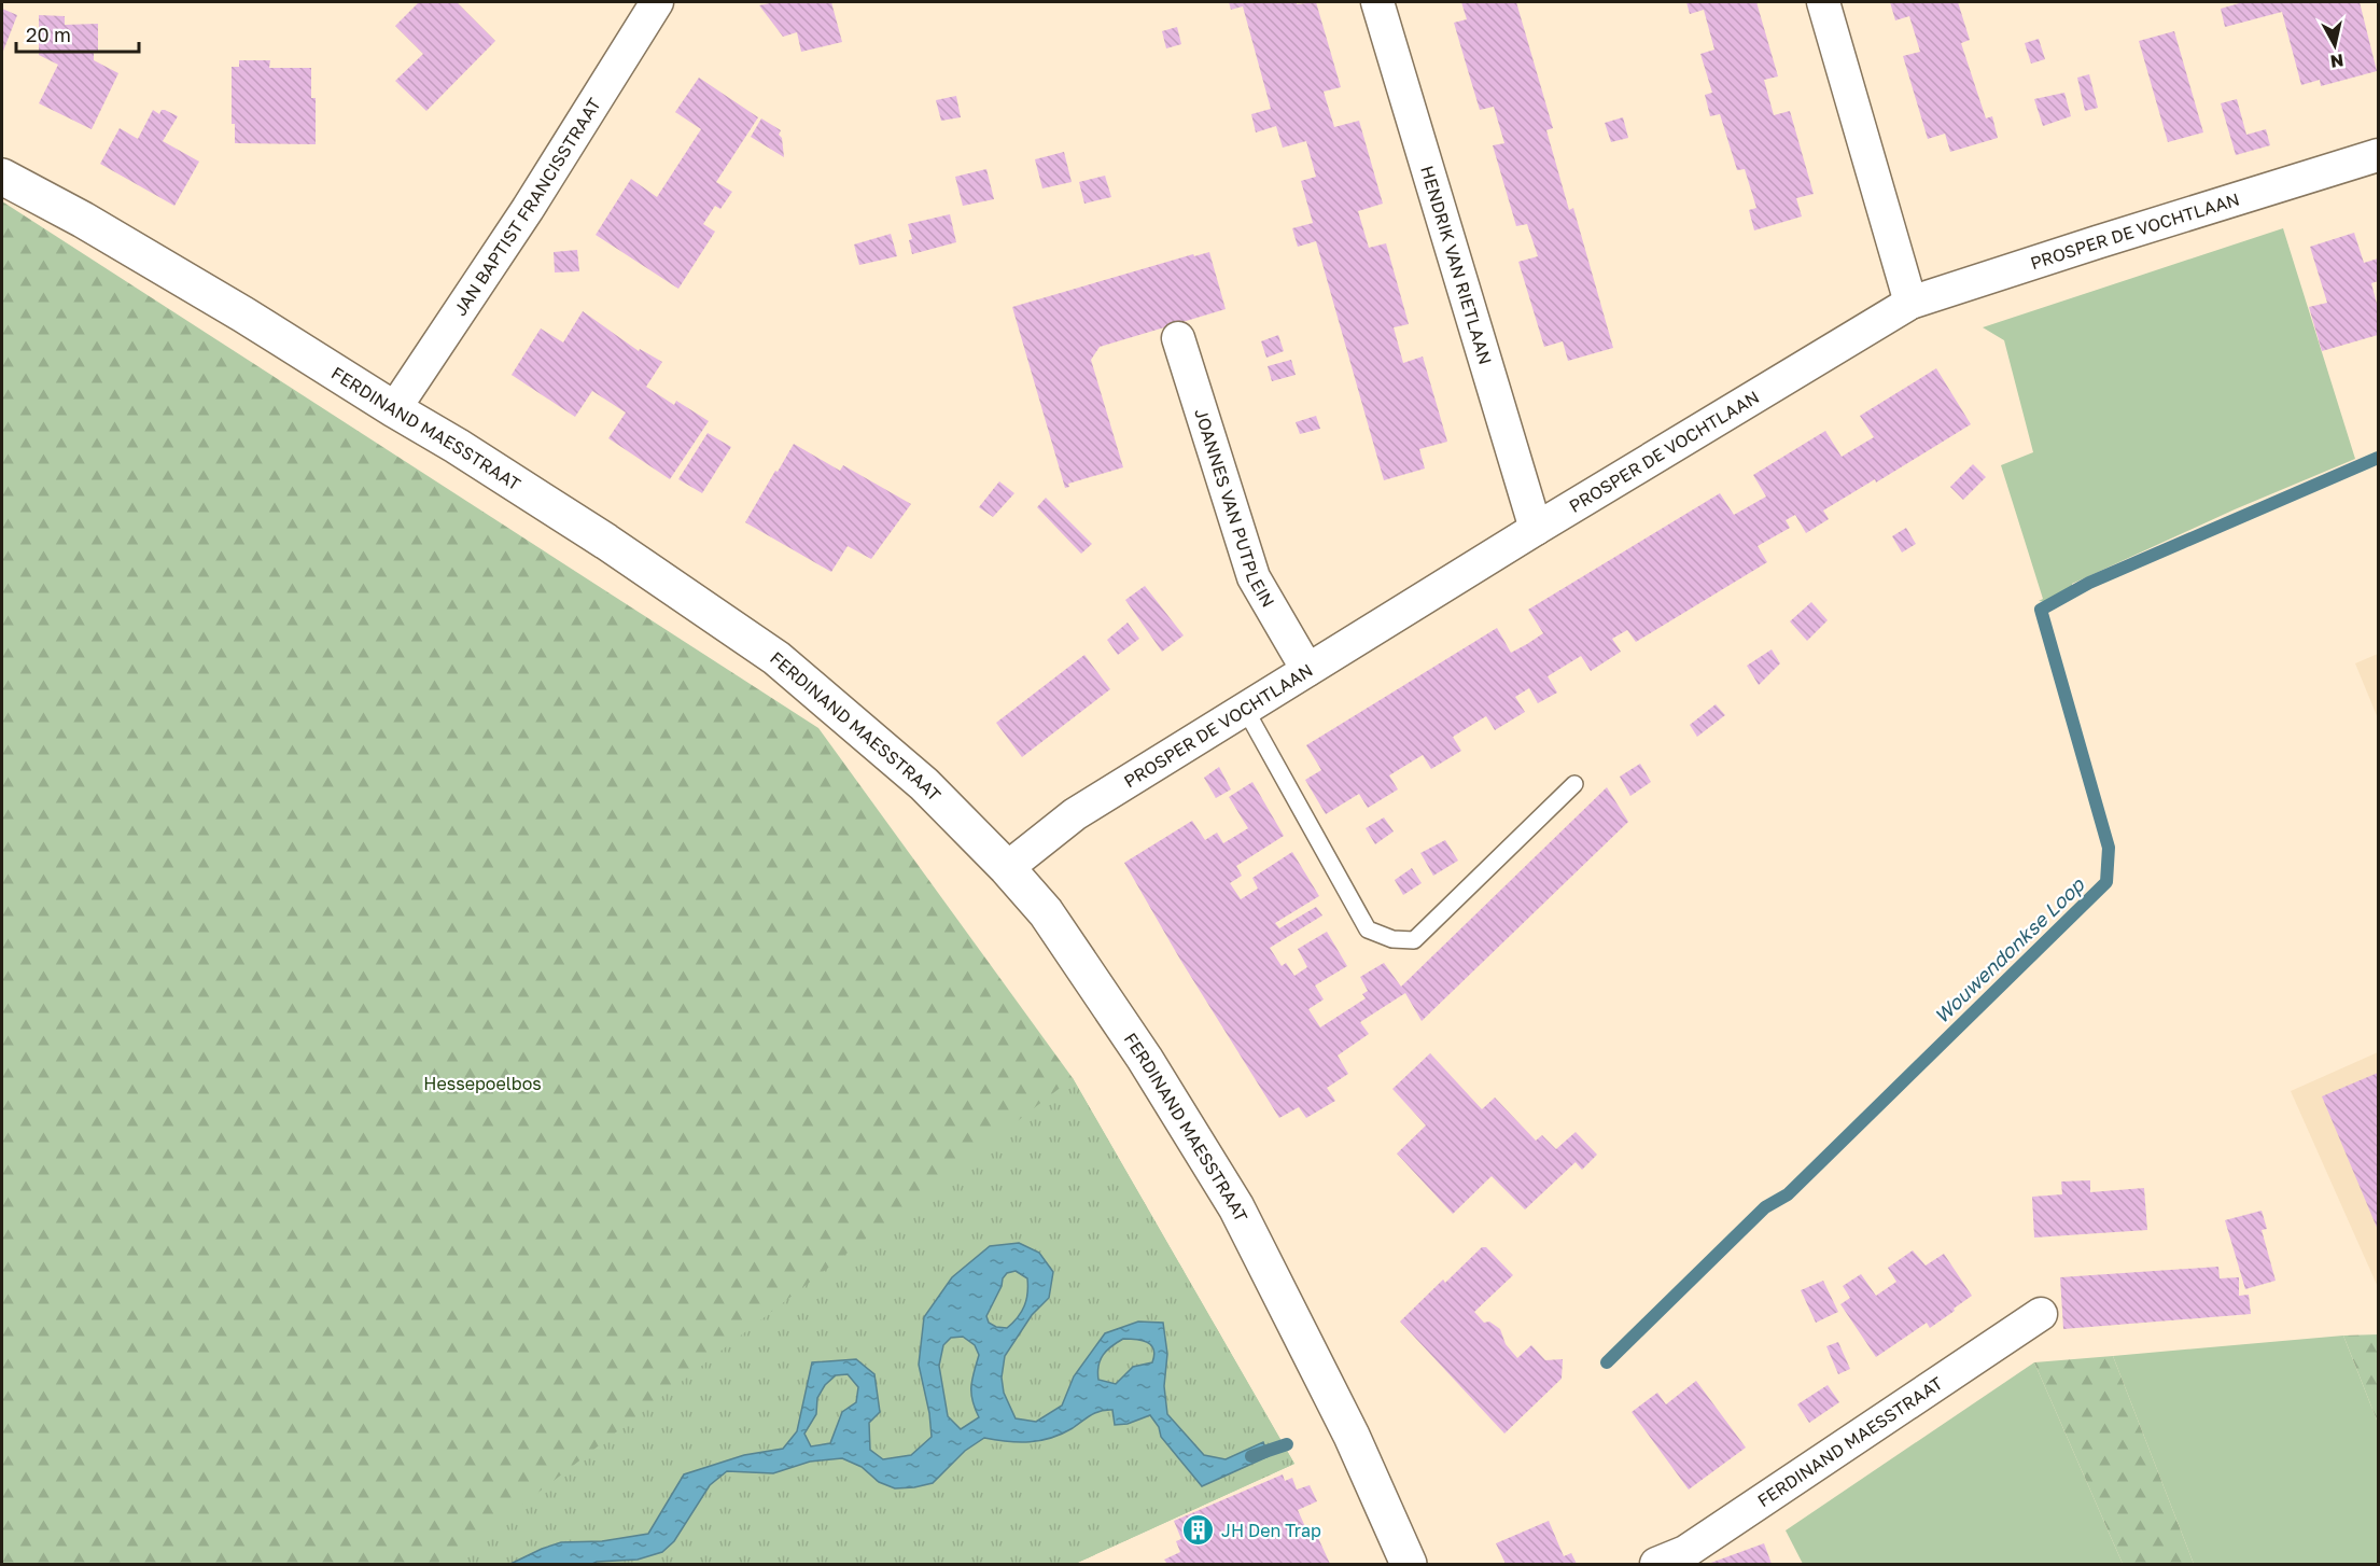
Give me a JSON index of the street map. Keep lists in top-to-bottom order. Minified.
{"streets":{"street":["JAN BAPTIST FRANCISSTRAAT","PROSPER DE VOCHTLAAN","HENDRIK VAN RIETLAAN","FERDINAND MAESSTRAAT","JOANNES VAN PUTPLEIN"]},"crossings":[["JAN BAPTIST FRANCISSTRAAT","FERDINAND MAESSTRAAT"],["PROSPER DE VOCHTLAAN","HENDRIK VAN RIETLAAN"],["PROSPER DE VOCHTLAAN","FERDINAND MAESSTRAAT"],["PROSPER DE VOCHTLAAN","JOANNES VAN PUTPLEIN"]],"water":["Wouwendonkse Loop"],"parks":["Hessepoelbos"],"places":{"building":["JH Den Trap"]},"scale_bar":"20 m","north":"bottom"}
